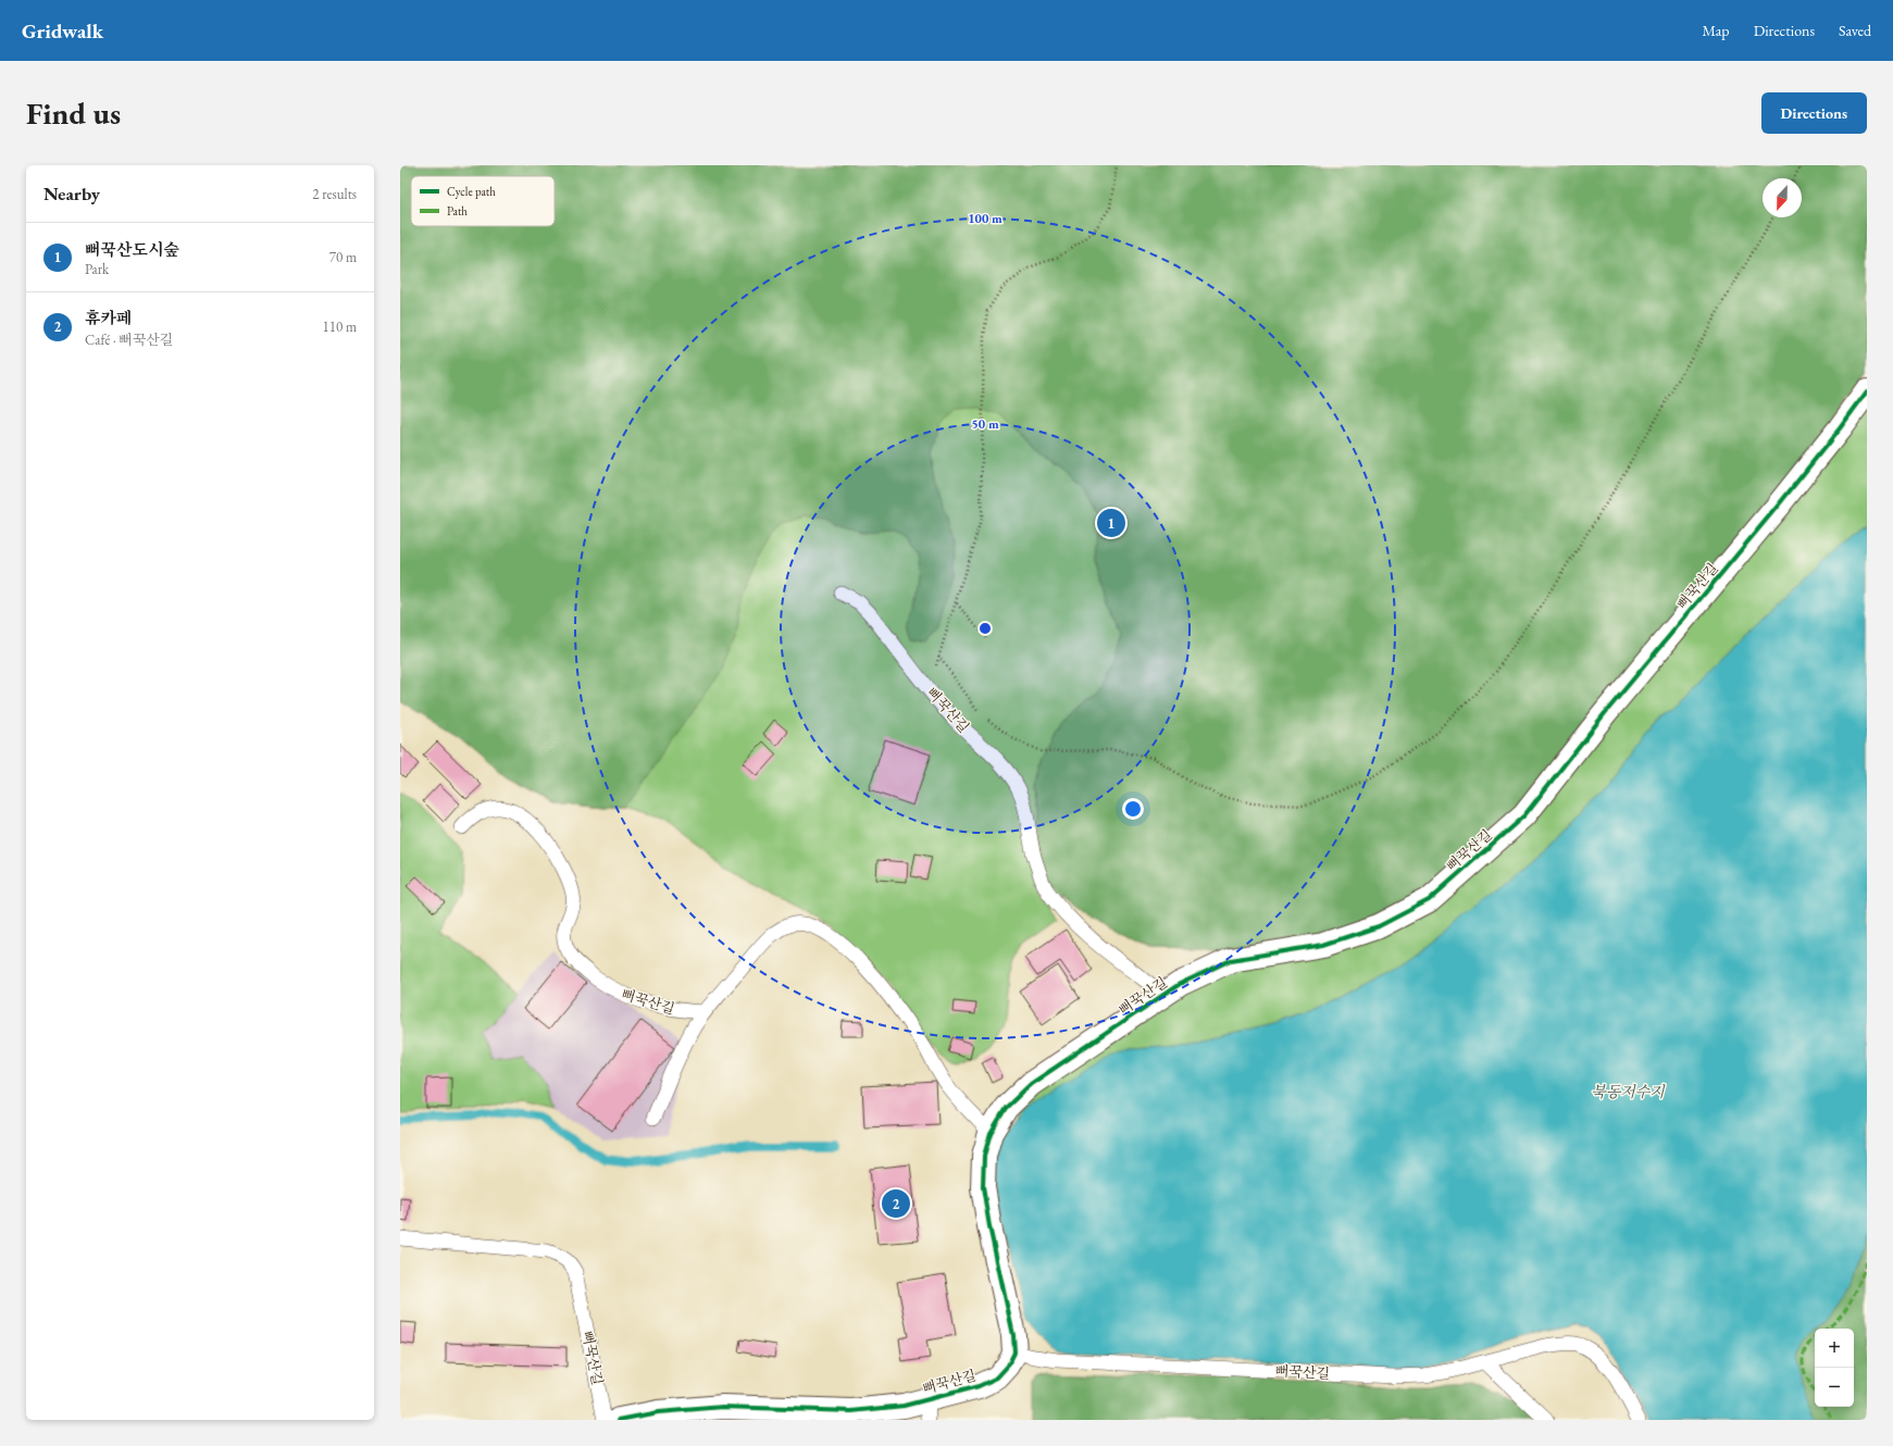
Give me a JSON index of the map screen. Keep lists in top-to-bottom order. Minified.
{"streets":{"street":["뻐꾹산길"]},"water":["북동저수지"],"legend":["Cycle path","Path"],"north":"bottom","page":{"header":"Gridwalk","nav":["Map","Directions","Saved"],"buttons":"Directions","title":"Find us","heading":["Nearby","2 results"],"list":[{"mark":"1","name":"뻐꾹산도시숲","note":"Park","value":"70 m"},{"mark":"2","name":"휴카페","note":"Café · 뻐꾹산길","value":"110 m"}],"pins":["1","2"],"map_buttons":["+","−"]},"rings":["100 m","50 m"]}
